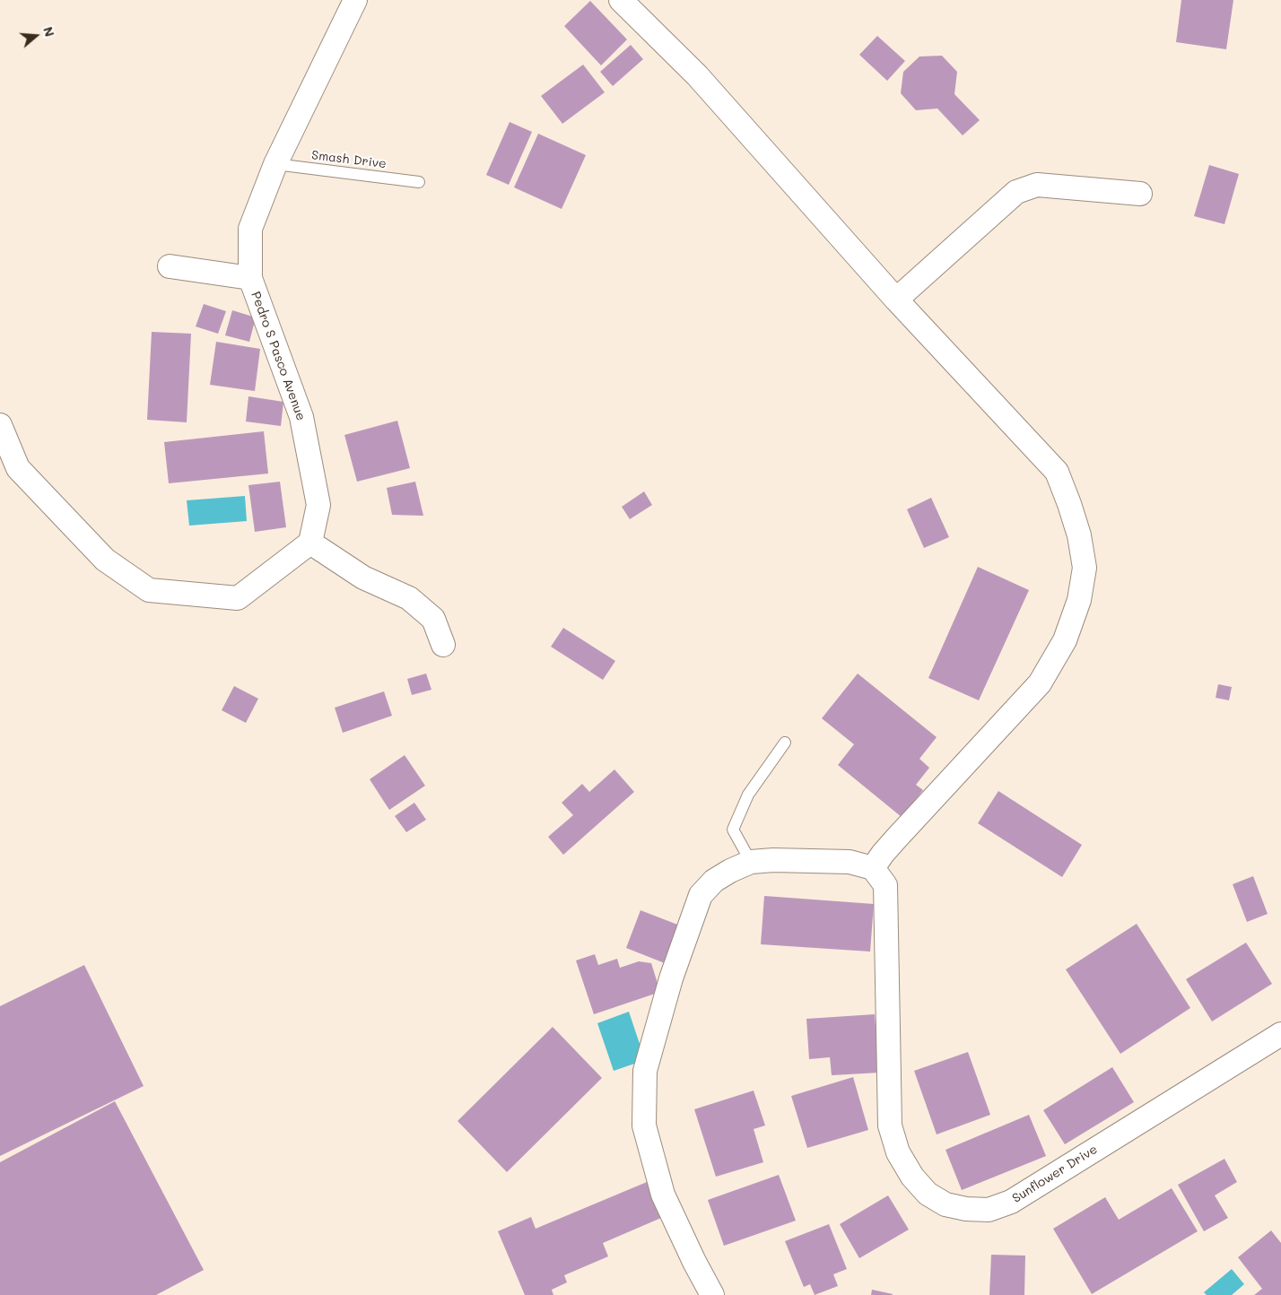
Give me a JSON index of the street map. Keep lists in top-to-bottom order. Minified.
{"streets":{"street":["Pedro S Pasco Avenue","Sunflower Drive"],"lane":["Smash Drive"]},"crossings":[["Smash Drive","Pedro S Pasco Avenue"]],"north":"right"}
